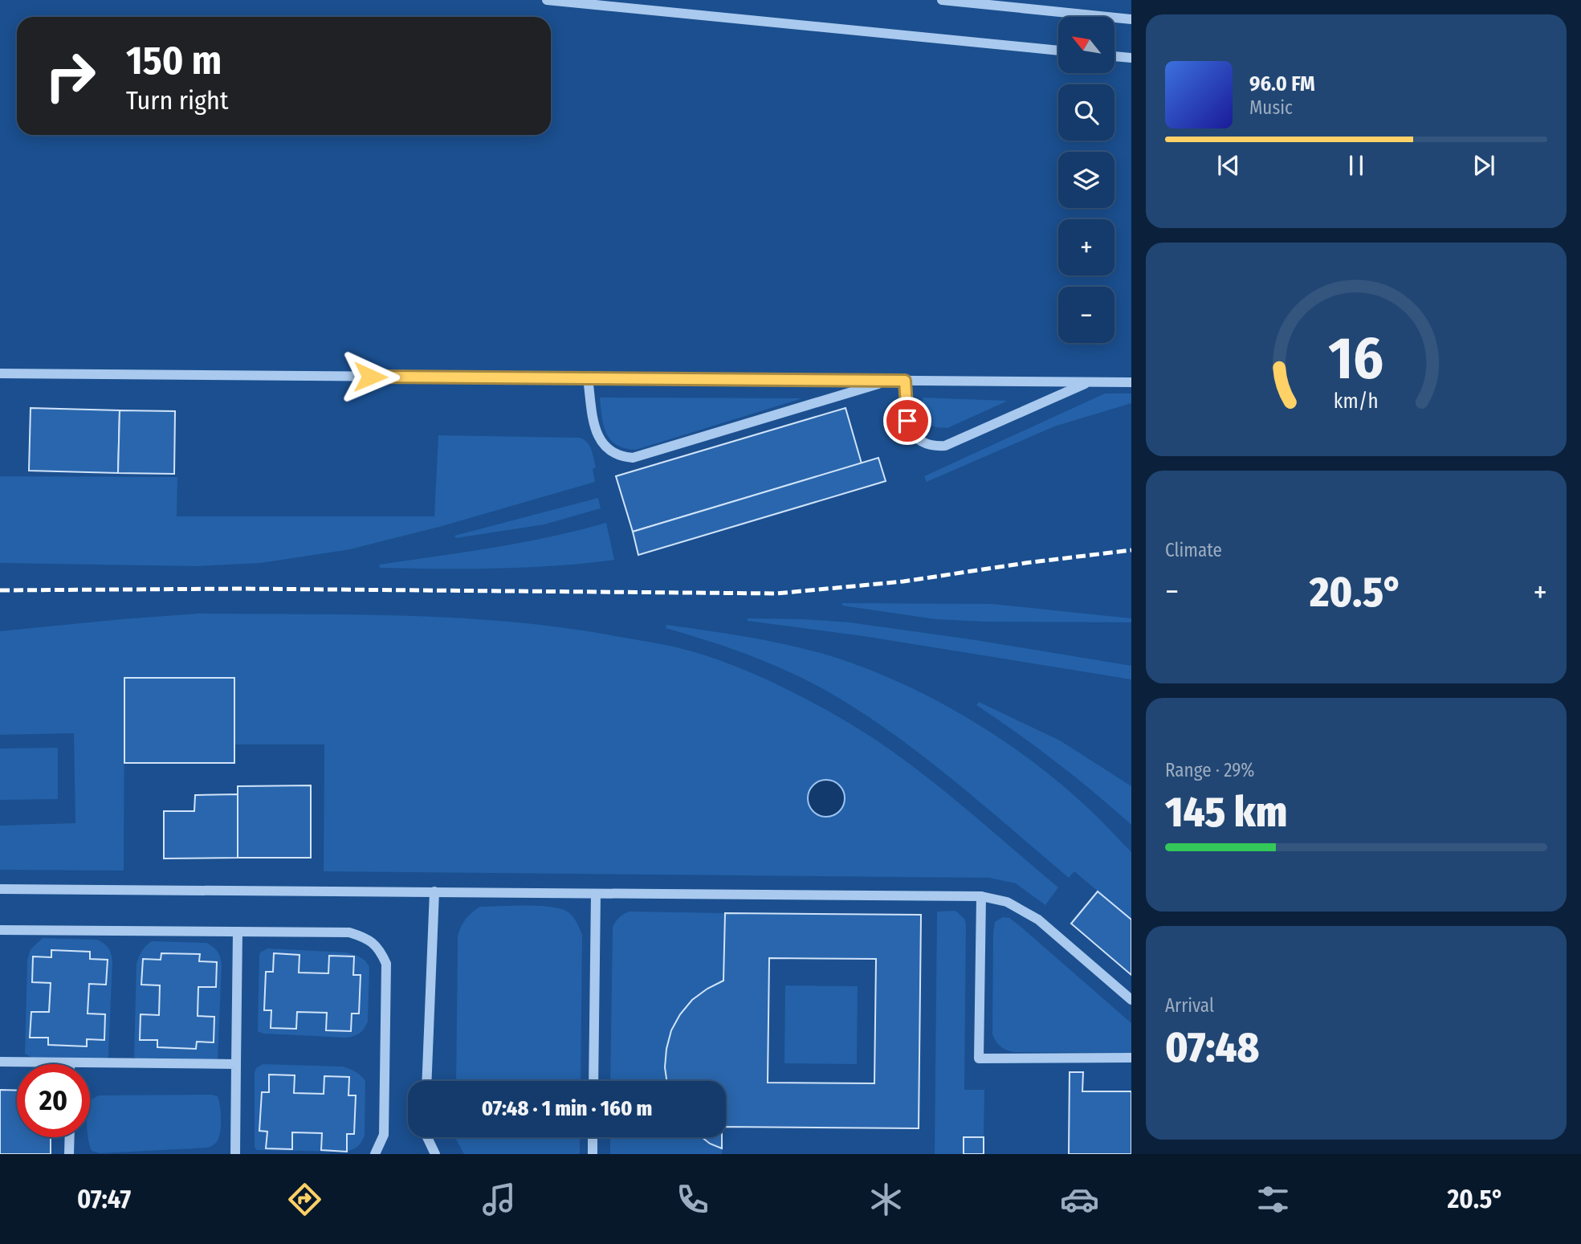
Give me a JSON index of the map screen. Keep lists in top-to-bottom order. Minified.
{"north":"top left","page":{"map_buttons":["+","−"],"turn":["150 m","Turn right"],"song":["96.0 FM","Music"],"tile":["Climate",["Range · 29%","145 km"],["Arrival","07:48"]],"heat":["−","20.5°","+"],"limit":"20","trip":"07:48 · 1 min · 160 m","tabs":["07:47","20.5°"],"gauge":["16","km/h"]}}
